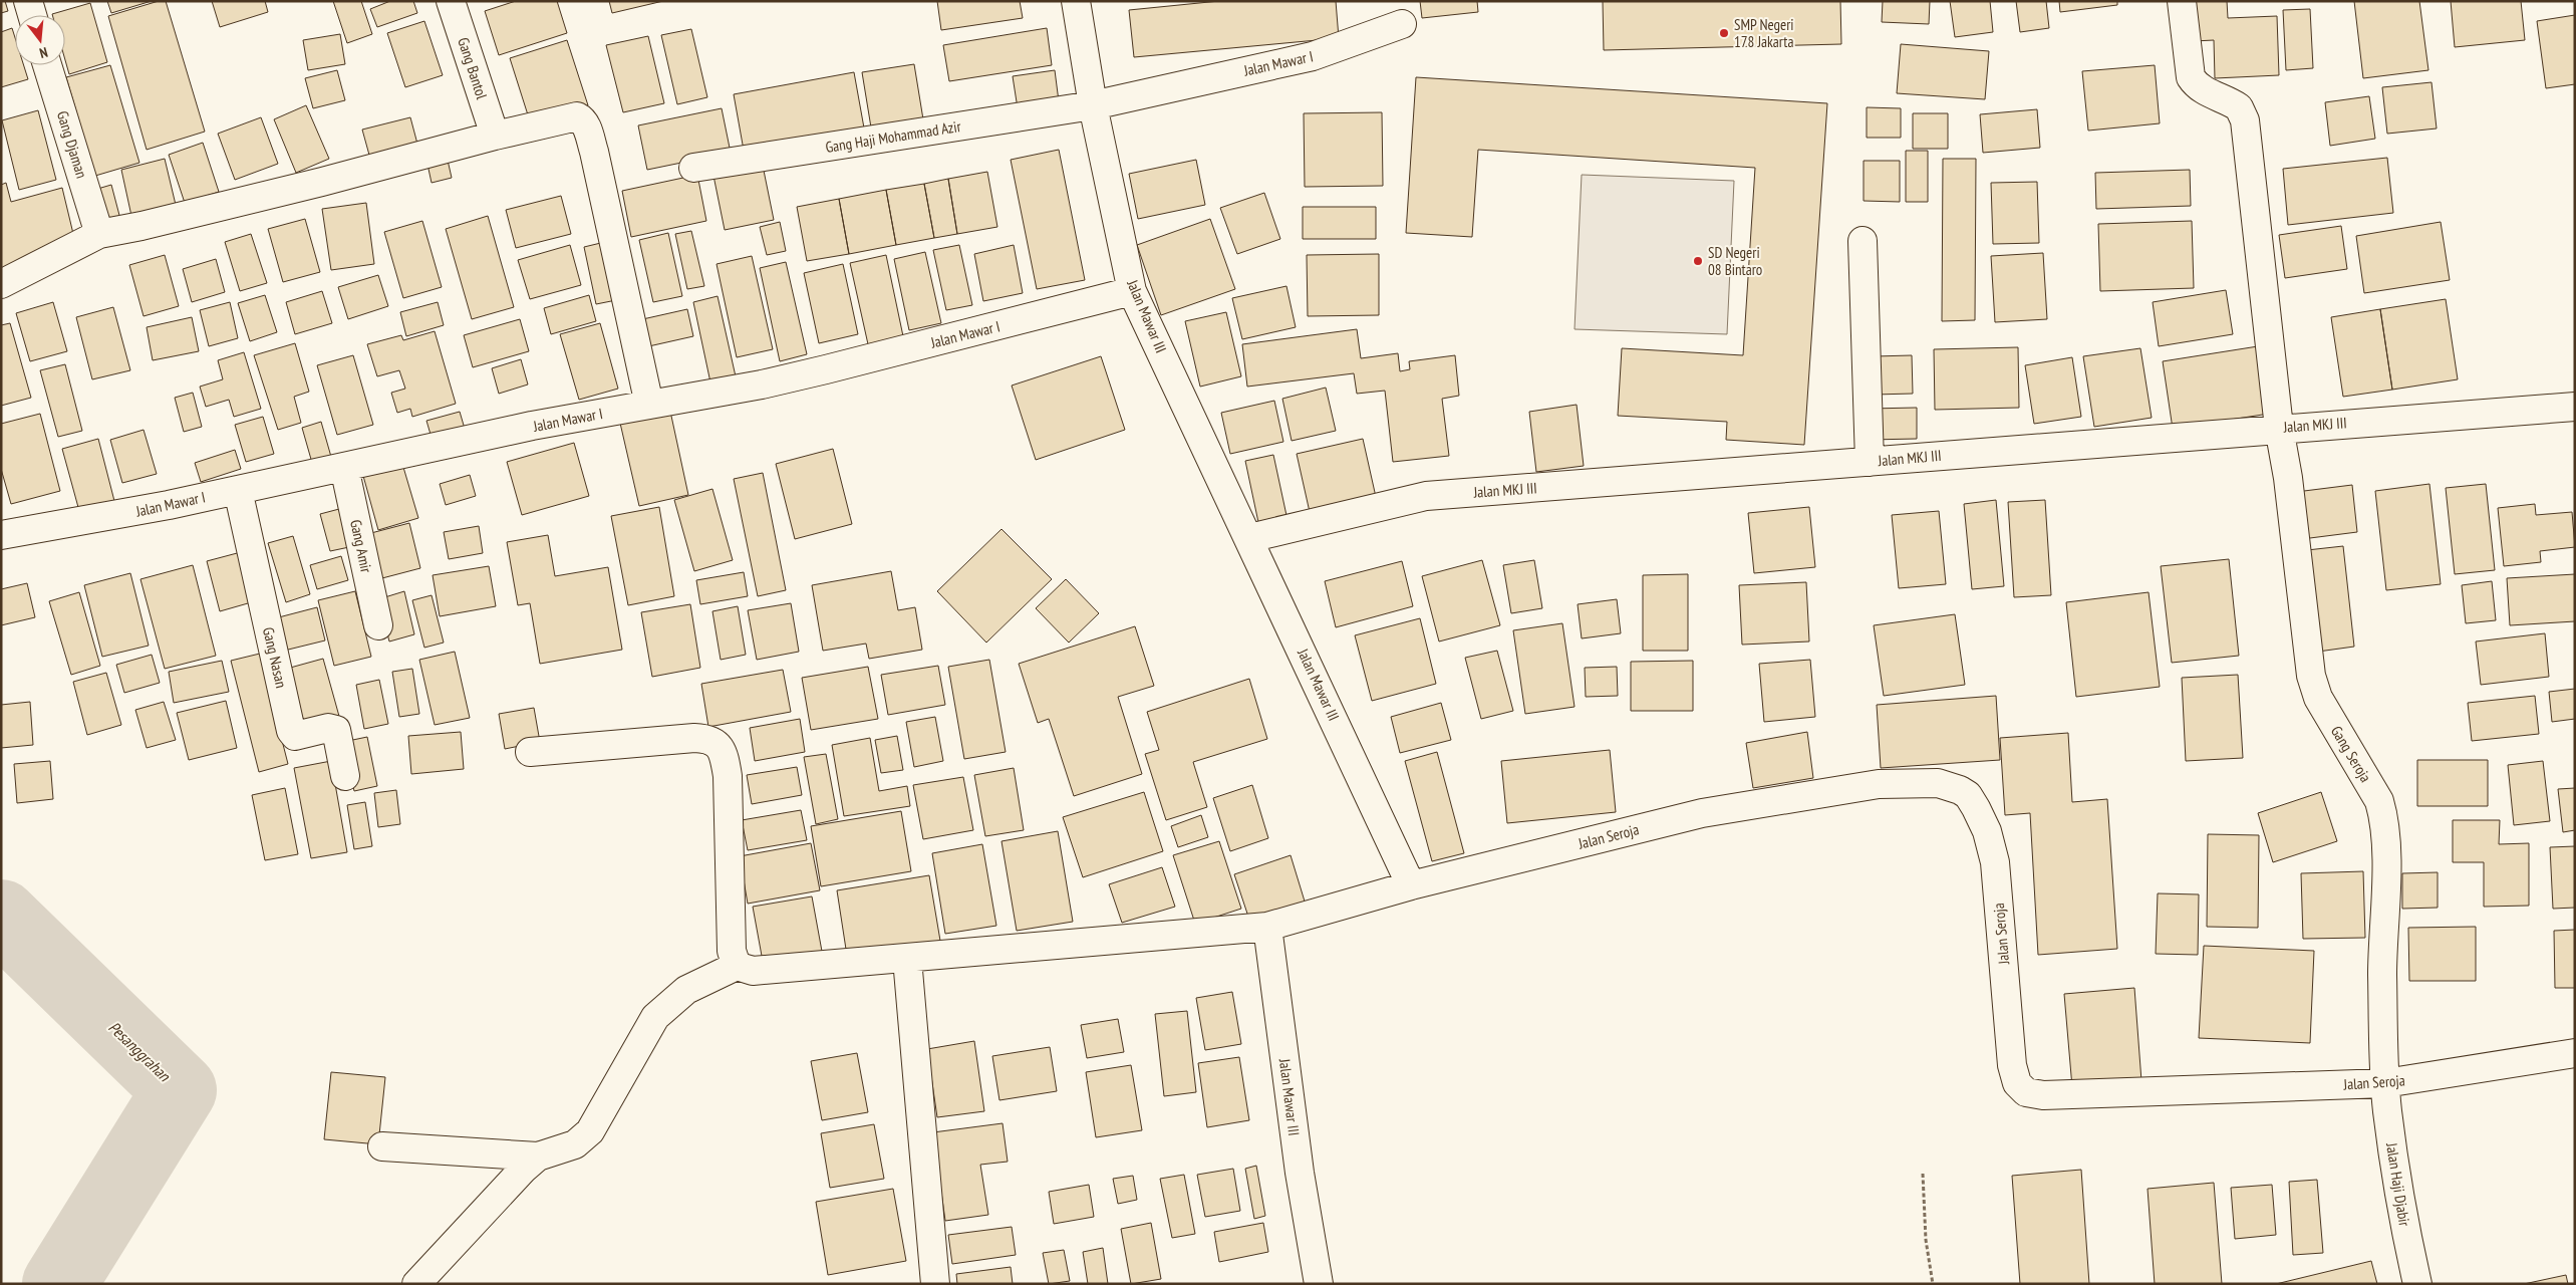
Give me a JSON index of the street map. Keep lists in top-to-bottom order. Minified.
{"streets":{"street":["Jalan Mawar I","Gang Bantol","Gang Haji Mohammad Azir","Gang Djaman","Jalan Mawar III","Jalan MKJ III","Gang Amir","Gang Nasan","Gang Seroja","Jalan Seroja","Jalan Haji Djabir"]},"crossings":[["Jalan Mawar I","Gang Haji Mohammad Azir"],["Jalan Mawar I","Jalan Mawar III"],["Jalan Mawar I","Gang Amir"],["Jalan Mawar I","Gang Nasan"],["Gang Haji Mohammad Azir","Jalan Mawar III"],["Jalan Mawar III","Jalan MKJ III"],["Jalan Mawar III","Jalan Seroja"],["Jalan MKJ III","Gang Seroja"],["Gang Seroja","Jalan Seroja"],["Gang Seroja","Jalan Haji Djabir"],["Jalan Seroja","Jalan Haji Djabir"]],"water":["Pesanggrahan"],"places":["SMP Negeri 178 Jakarta","SD Negeri 08 Bintaro"],"north":"bottom"}
